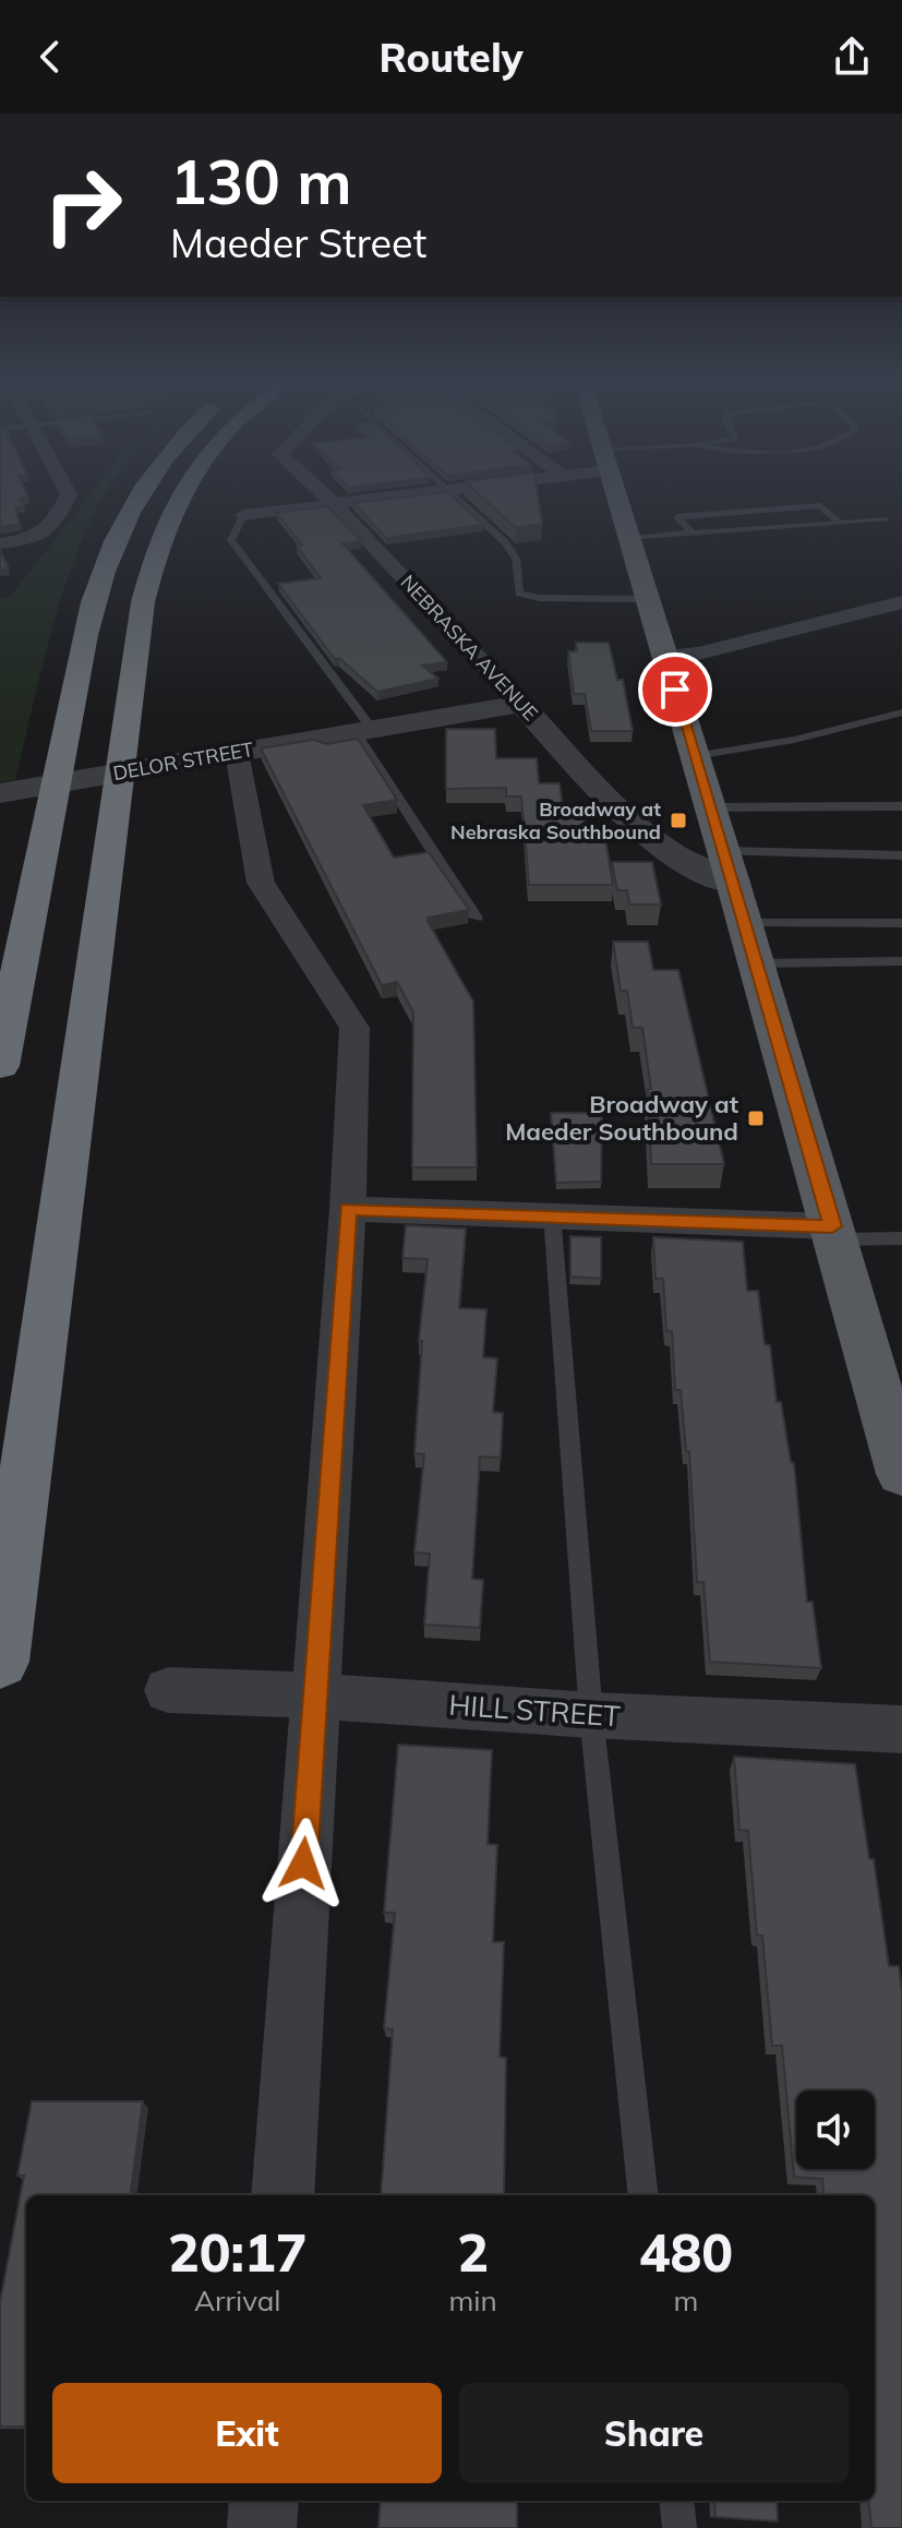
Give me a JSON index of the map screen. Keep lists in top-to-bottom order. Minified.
{"streets":{"street":["NEBRASKA AVENUE","DELOR STREET","HILL STREET"]},"crossings":[["NEBRASKA AVENUE","DELOR STREET"]],"places":{"transit":["Broadway at Nebraska Southbound","Broadway at Maeder Southbound"]},"page":{"header":"Routely","turn":["130 m","Maeder Street"],"eta":["20:17","Arrival","2","min","480","m"],"buttons":["Exit","Share"]}}
